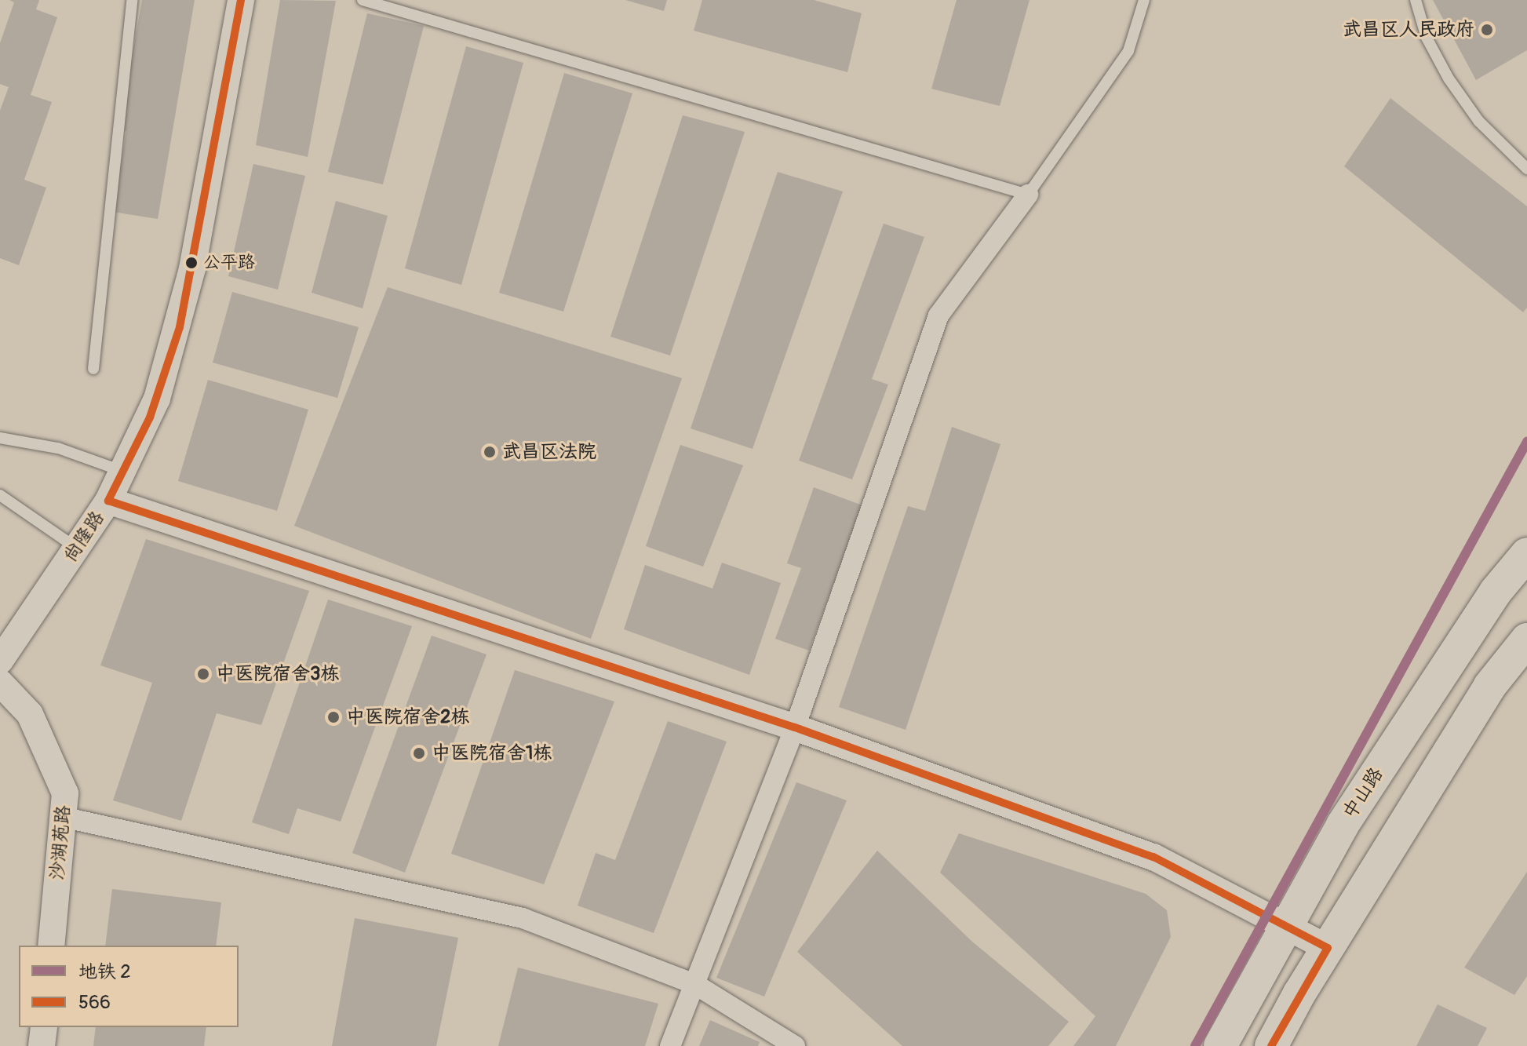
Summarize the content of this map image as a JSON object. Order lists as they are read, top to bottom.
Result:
{
  "streets": {
    "main road": ["中山路"],
    "street": ["尚隆路", "沙湖苑路"]
  },
  "places": [
    "武昌区人民政府",
    "公平路",
    "武昌区法院",
    "中医院宿舍3栋",
    "中医院宿舍2栋",
    "中医院宿舍1栋"
  ],
  "lines": ["transit line 566", "metro line 2"],
  "legend": ["地铁 2", "566"]
}
